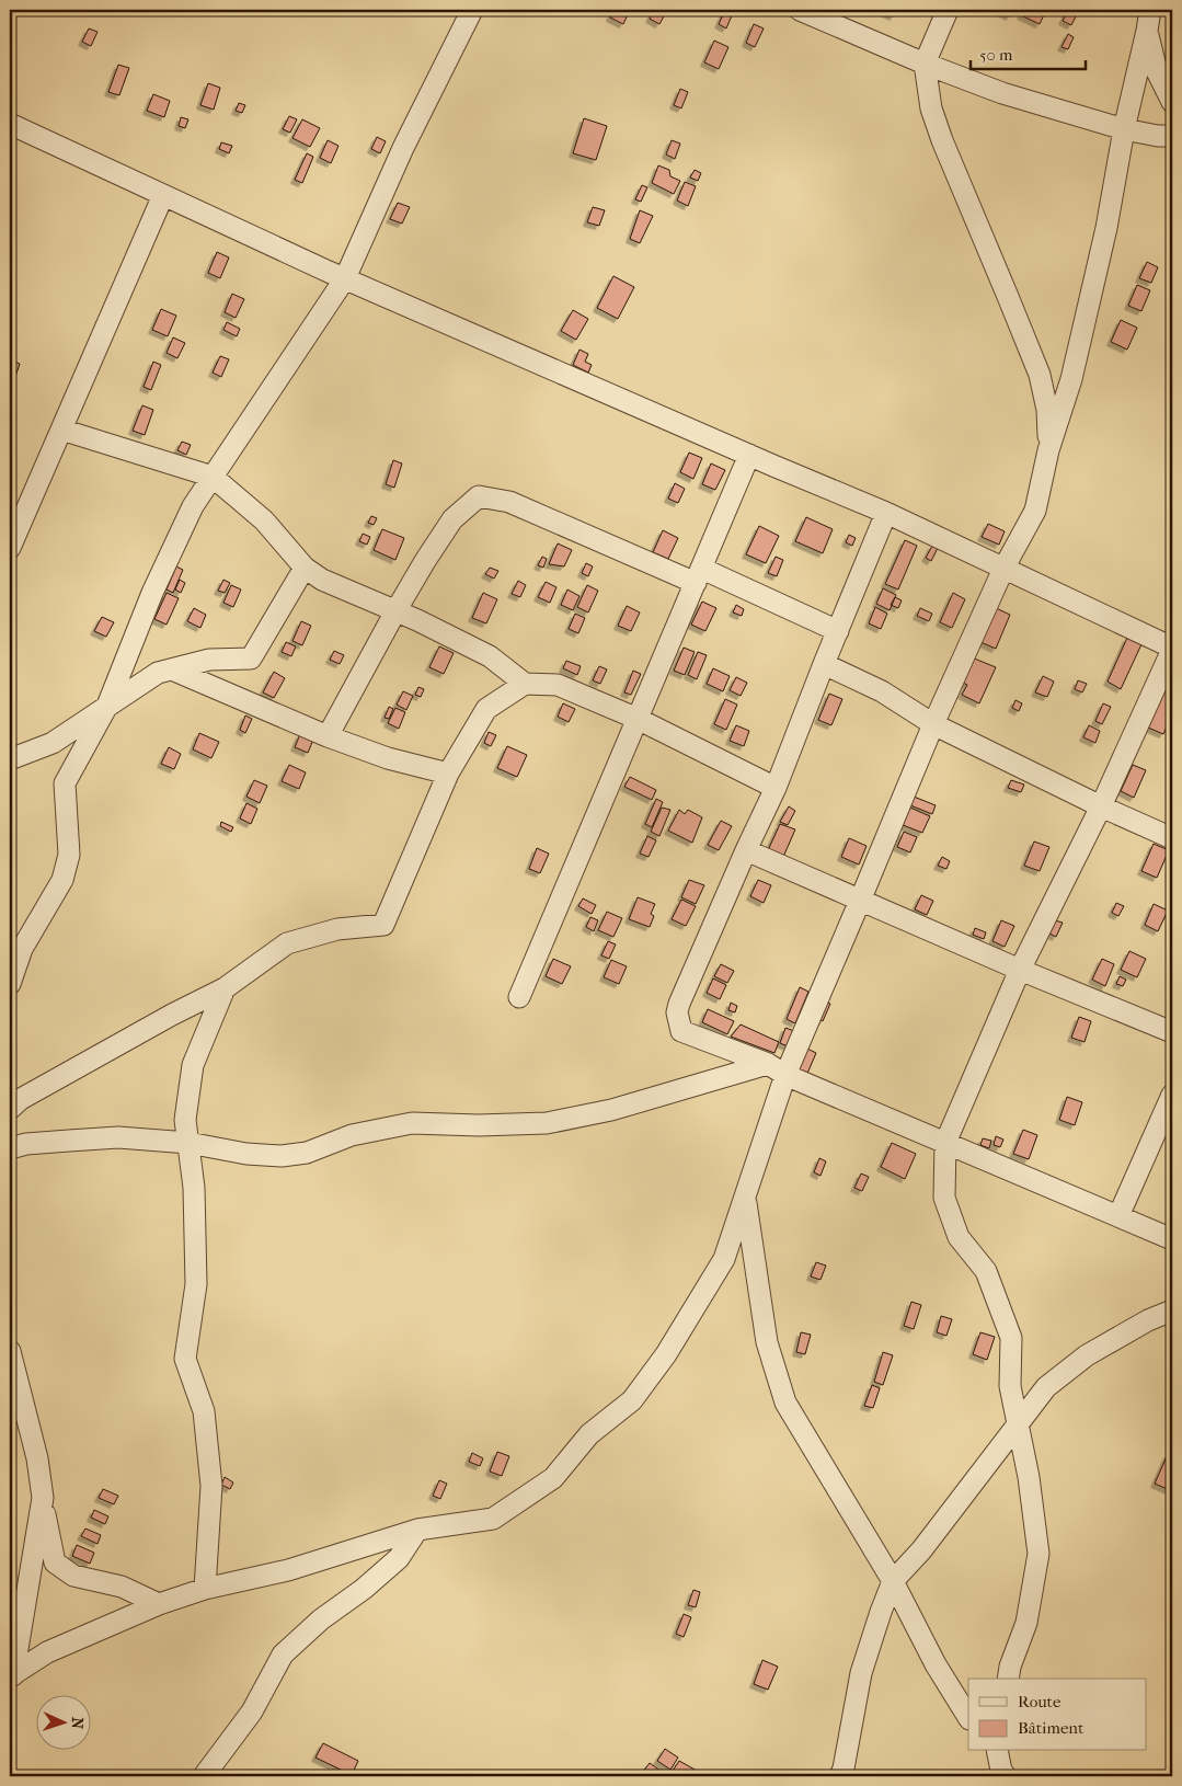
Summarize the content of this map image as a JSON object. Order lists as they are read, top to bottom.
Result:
{
  "legend": ["Route", "Bâtiment"],
  "scale_bar": "50 m",
  "north": "right"
}
